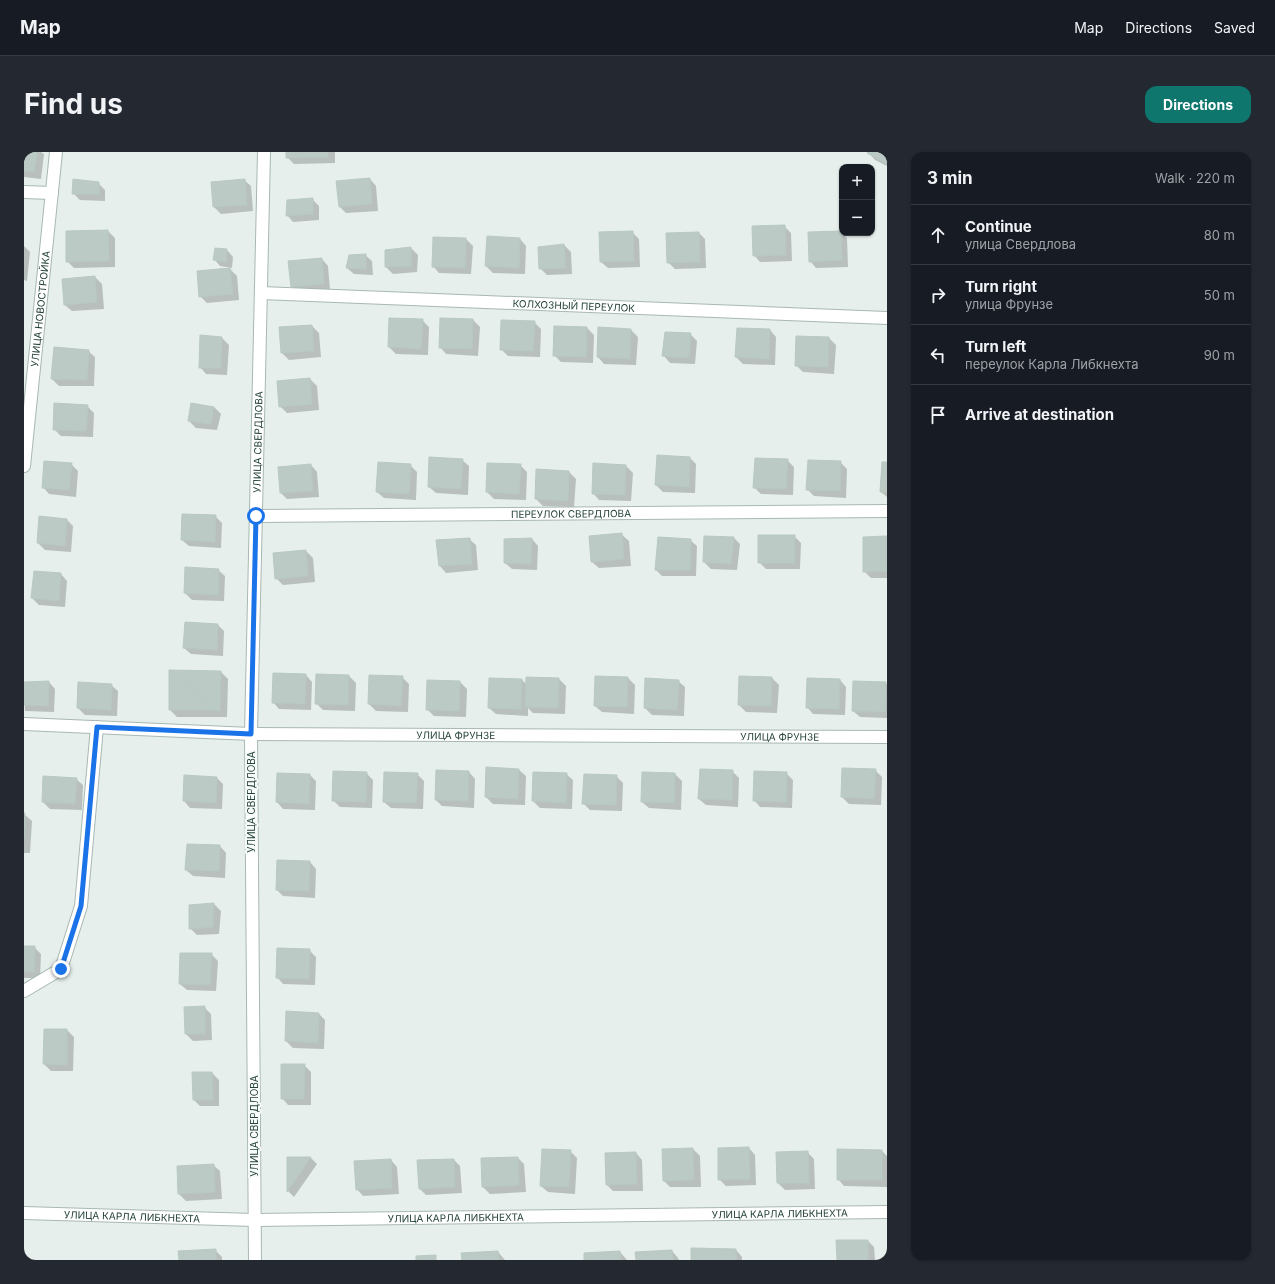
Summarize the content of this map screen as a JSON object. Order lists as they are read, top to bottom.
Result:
{
  "streets": {
    "street": [
      "КОЛХОЗНЫЙ ПЕРЕУЛОК",
      "УЛИЦА НОВОСТРОЙКА",
      "УЛИЦА СВЕРДЛОВА",
      "ПЕРЕУЛОК СВЕРДЛОВА",
      "УЛИЦА ФРУНЗЕ",
      "УЛИЦА КАРЛА ЛИБКНЕХТА"
    ]
  },
  "crossings": [
    ["КОЛХОЗНЫЙ ПЕРЕУЛОК", "УЛИЦА СВЕРДЛОВА"],
    ["УЛИЦА СВЕРДЛОВА", "ПЕРЕУЛОК СВЕРДЛОВА"],
    ["УЛИЦА СВЕРДЛОВА", "УЛИЦА ФРУНЗЕ"],
    ["УЛИЦА СВЕРДЛОВА", "УЛИЦА КАРЛА ЛИБКНЕХТА"]
  ],
  "page": {
    "header": "Map",
    "nav": ["Map", "Directions", "Saved"],
    "buttons": "Directions",
    "title": "Find us",
    "heading": ["3 min", "Walk · 220 m"],
    "map_buttons": ["+", "−"],
    "list": [
      ["Continue", "улица Свердлова", "80 m"],
      ["Turn right", "улица Фрунзе", "50 m"],
      ["Turn left", "переулок Карла Либкнехта", "90 m"],
      "Arrive at destination"
    ]
  }
}
